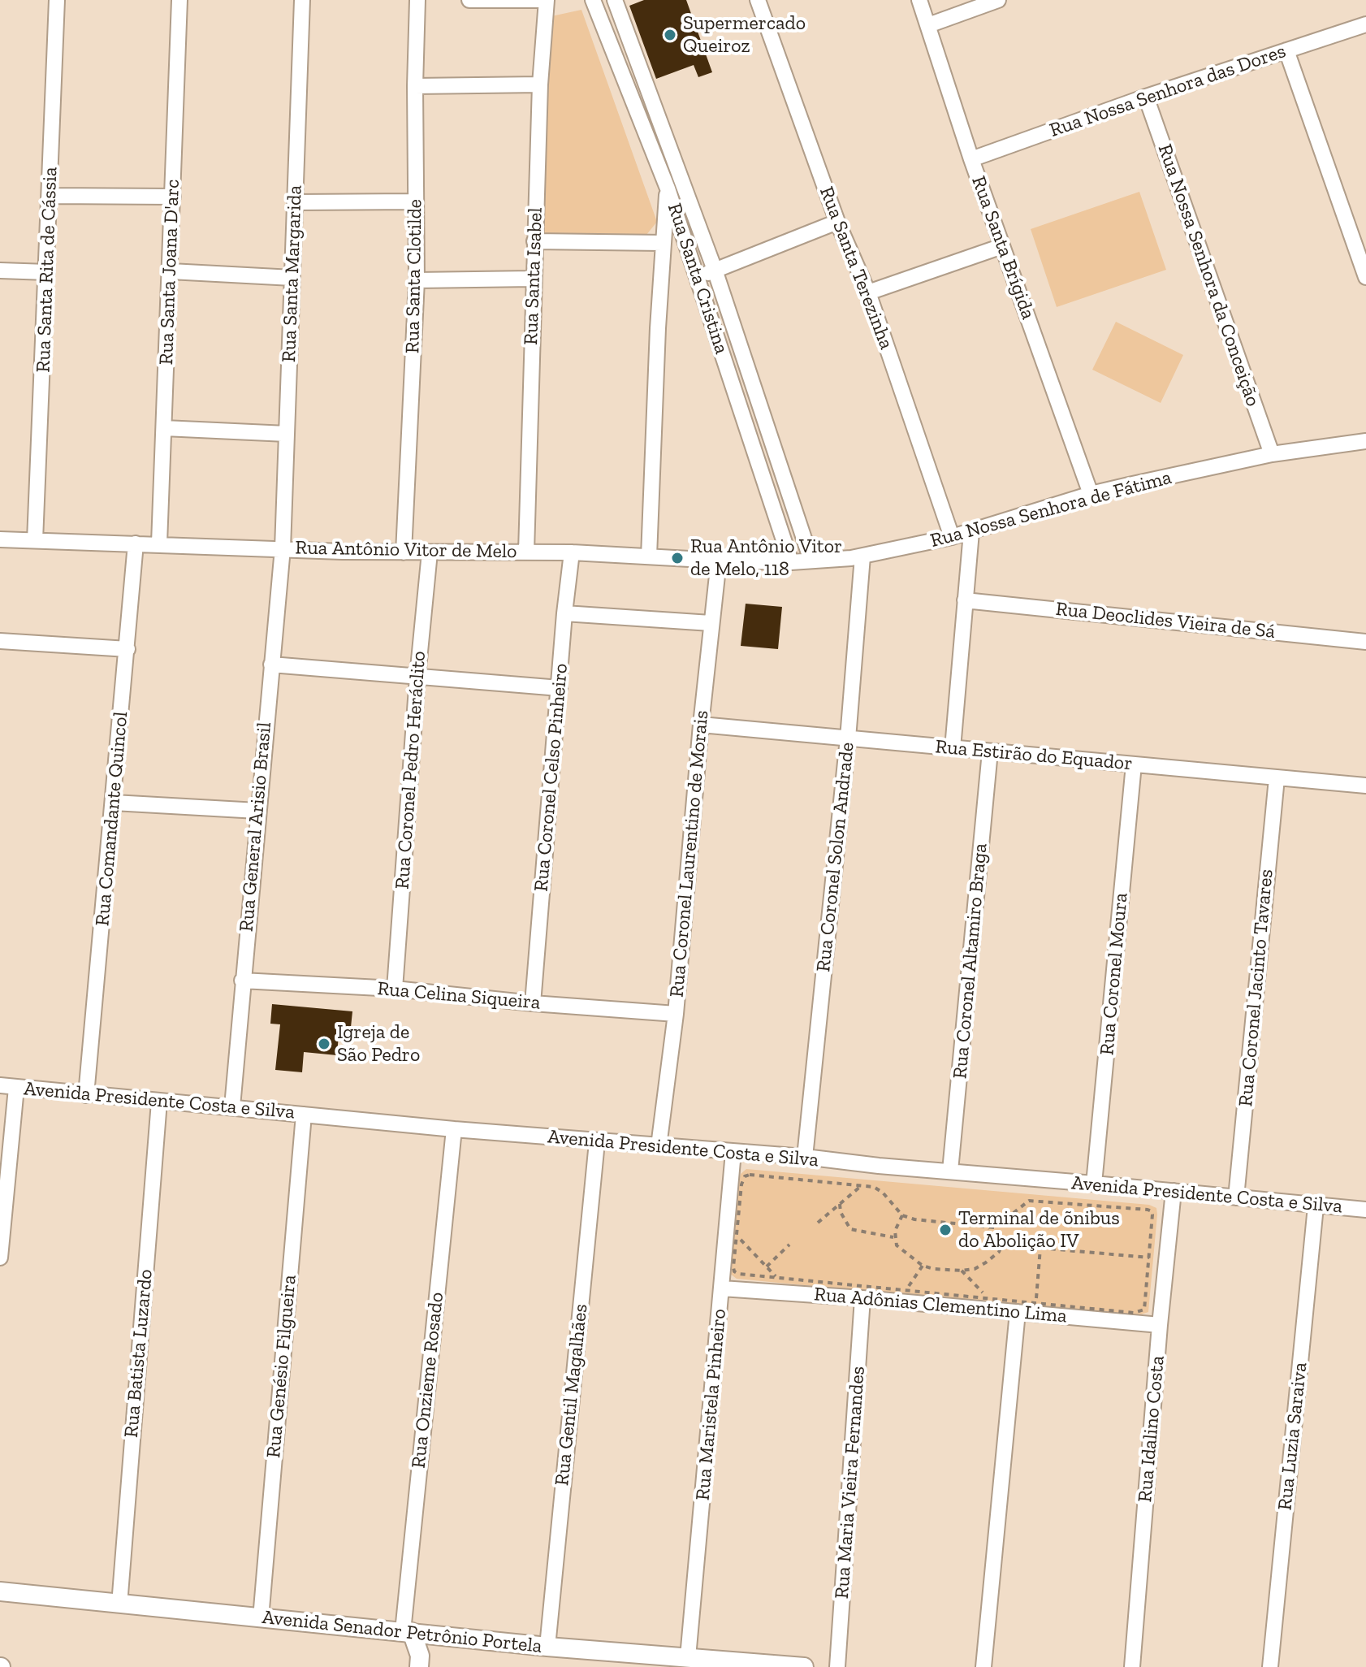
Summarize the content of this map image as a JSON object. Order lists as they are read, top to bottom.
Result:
{
  "streets": {
    "street": [
      "Rua Nossa Senhora das Dores",
      "Rua Santa Brígida",
      "Rua Santa Terezinha",
      "Rua Santa Rita de Cássia",
      "Rua Santa Joana D'arc",
      "Rua Santa Margarida",
      "Rua Nossa Senhora da Conceição",
      "Rua Santa Clotilde",
      "Rua Santa Isabel",
      "Rua Santa Cristina",
      "Rua Nossa Senhora de Fátima",
      "Rua Antônio Vitor de Melo",
      "Rua Deoclides Vieira de Sá",
      "Rua Estirão do Equador",
      "Rua Coronel Pedro Heráclito",
      "Rua Coronel Celso Pinheiro",
      "Rua Comandante Quincol",
      "Rua General Arisio Brasil",
      "Rua Coronel Laurentino de Morais",
      "Rua Coronel Solon Andrade",
      "Rua Coronel Altamiro Braga",
      "Rua Coronel Moura",
      "Rua Coronel Jacinto Tavares",
      "Rua Celina Siqueira",
      "Avenida Presidente Costa e Silva",
      "Rua Adônias Clementino Lima",
      "Rua Batista Luzardo",
      "Rua Genésio Filgueira",
      "Rua Onzieme Rosado",
      "Rua Gentil Magalhães",
      "Rua Maristela Pinheiro",
      "Rua Idalino Costa",
      "Rua Luzia Saraiva",
      "Rua Maria Vieira Fernandes",
      "Avenida Senador Petrônio Portela"
    ]
  },
  "crossings": [
    ["Rua Nossa Senhora das Dores", "Rua Santa Brígida"],
    ["Rua Nossa Senhora das Dores", "Rua Nossa Senhora da Conceição"],
    ["Rua Santa Brígida", "Rua Nossa Senhora de Fátima"],
    ["Rua Santa Terezinha", "Rua Nossa Senhora de Fátima"],
    ["Rua Santa Rita de Cássia", "Rua Antônio Vitor de Melo"],
    ["Rua Santa Joana D'arc", "Rua Antônio Vitor de Melo"],
    ["Rua Santa Margarida", "Rua Antônio Vitor de Melo"],
    ["Rua Santa Margarida", "Rua General Arisio Brasil"],
    ["Rua Nossa Senhora da Conceição", "Rua Nossa Senhora de Fátima"],
    ["Rua Santa Clotilde", "Rua Antônio Vitor de Melo"],
    ["Rua Santa Isabel", "Rua Antônio Vitor de Melo"],
    ["Rua Santa Cristina", "Rua Nossa Senhora de Fátima"],
    ["Rua Santa Cristina", "Rua Antônio Vitor de Melo"],
    ["Rua Nossa Senhora de Fátima", "Rua Antônio Vitor de Melo"],
    ["Rua Nossa Senhora de Fátima", "Rua Coronel Solon Andrade"],
    ["Rua Antônio Vitor de Melo", "Rua Coronel Pedro Heráclito"],
    ["Rua Antônio Vitor de Melo", "Rua Coronel Celso Pinheiro"],
    ["Rua Antônio Vitor de Melo", "Rua Comandante Quincol"],
    ["Rua Antônio Vitor de Melo", "Rua General Arisio Brasil"],
    ["Rua Antônio Vitor de Melo", "Rua Coronel Laurentino de Morais"],
    ["Rua Estirão do Equador", "Rua Coronel Laurentino de Morais"],
    ["Rua Estirão do Equador", "Rua Coronel Solon Andrade"],
    ["Rua Estirão do Equador", "Rua Coronel Altamiro Braga"],
    ["Rua Estirão do Equador", "Rua Coronel Moura"],
    ["Rua Estirão do Equador", "Rua Coronel Jacinto Tavares"],
    ["Rua Coronel Pedro Heráclito", "Rua Celina Siqueira"],
    ["Rua Coronel Celso Pinheiro", "Rua Celina Siqueira"],
    ["Rua Comandante Quincol", "Avenida Presidente Costa e Silva"],
    ["Rua General Arisio Brasil", "Rua Celina Siqueira"],
    ["Rua General Arisio Brasil", "Avenida Presidente Costa e Silva"],
    ["Rua Coronel Laurentino de Morais", "Rua Celina Siqueira"],
    ["Rua Coronel Laurentino de Morais", "Avenida Presidente Costa e Silva"],
    ["Rua Coronel Solon Andrade", "Avenida Presidente Costa e Silva"],
    ["Rua Coronel Altamiro Braga", "Avenida Presidente Costa e Silva"],
    ["Rua Coronel Moura", "Avenida Presidente Costa e Silva"],
    ["Rua Coronel Jacinto Tavares", "Avenida Presidente Costa e Silva"],
    ["Avenida Presidente Costa e Silva", "Rua Batista Luzardo"],
    ["Avenida Presidente Costa e Silva", "Rua Genésio Filgueira"],
    ["Avenida Presidente Costa e Silva", "Rua Onzieme Rosado"],
    ["Avenida Presidente Costa e Silva", "Rua Gentil Magalhães"],
    ["Avenida Presidente Costa e Silva", "Rua Maristela Pinheiro"],
    ["Avenida Presidente Costa e Silva", "Rua Idalino Costa"],
    ["Avenida Presidente Costa e Silva", "Rua Luzia Saraiva"],
    ["Rua Adônias Clementino Lima", "Rua Maristela Pinheiro"],
    ["Rua Adônias Clementino Lima", "Rua Idalino Costa"],
    ["Rua Adônias Clementino Lima", "Rua Maria Vieira Fernandes"],
    ["Rua Batista Luzardo", "Avenida Senador Petrônio Portela"],
    ["Rua Genésio Filgueira", "Avenida Senador Petrônio Portela"],
    ["Rua Onzieme Rosado", "Avenida Senador Petrônio Portela"],
    ["Rua Gentil Magalhães", "Avenida Senador Petrônio Portela"],
    ["Rua Maristela Pinheiro", "Avenida Senador Petrônio Portela"]
  ],
  "places": [
    "Supermercado Queiroz",
    "Rua Antônio Vitor de Melo, 118",
    "Igreja de São Pedro",
    "Terminal de õnibus do Abolição IV"
  ]
}
